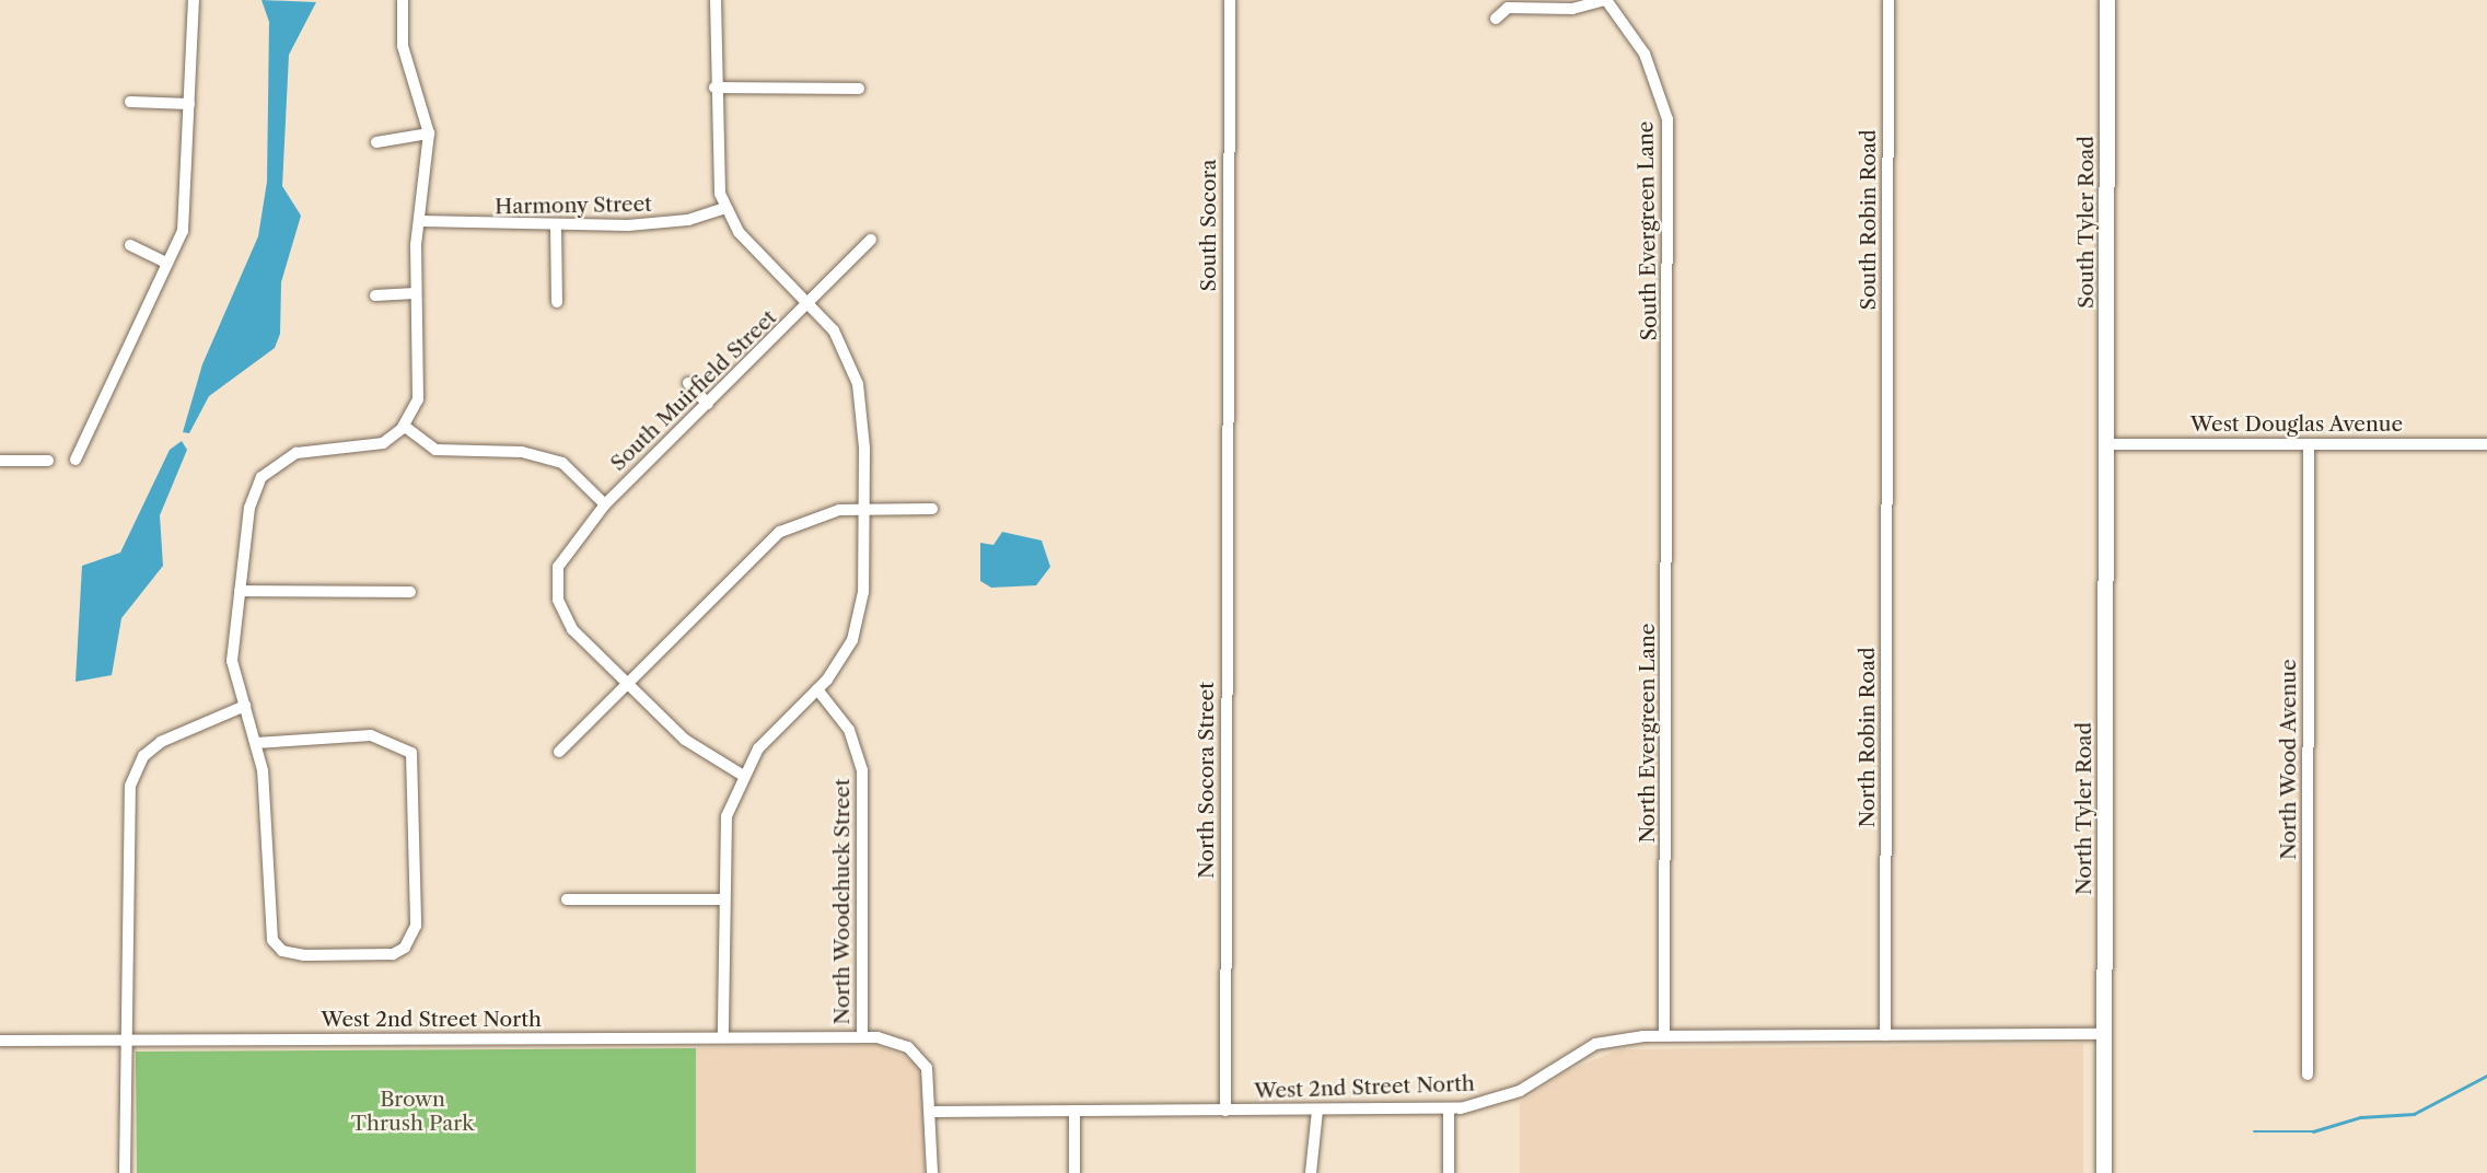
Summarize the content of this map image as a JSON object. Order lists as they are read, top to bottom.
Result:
{
  "streets": {
    "main road": ["South Tyler Road", "North Tyler Road"],
    "street": [
      "Harmony Street",
      "South Robin Road",
      "South Socora",
      "South Evergreen Lane",
      "South Muirfield Street",
      "West Douglas Avenue",
      "North Evergreen Lane",
      "North Robin Road",
      "North Wood Avenue",
      "North Socora Street",
      "North Woodchuck Street",
      "West 2nd Street North"
    ]
  },
  "crossings": [
    ["South Robin Road", "North Robin Road"],
    ["South Tyler Road", "West Douglas Avenue"],
    ["South Tyler Road", "North Tyler Road"],
    ["South Socora", "North Socora Street"],
    ["South Evergreen Lane", "North Evergreen Lane"],
    ["West Douglas Avenue", "North Wood Avenue"],
    ["West Douglas Avenue", "North Tyler Road"],
    ["North Evergreen Lane", "West 2nd Street North"],
    ["North Robin Road", "West 2nd Street North"],
    ["North Socora Street", "West 2nd Street North"],
    ["North Tyler Road", "West 2nd Street North"],
    ["North Woodchuck Street", "West 2nd Street North"]
  ],
  "parks": ["Brown Thrush Park"]
}
